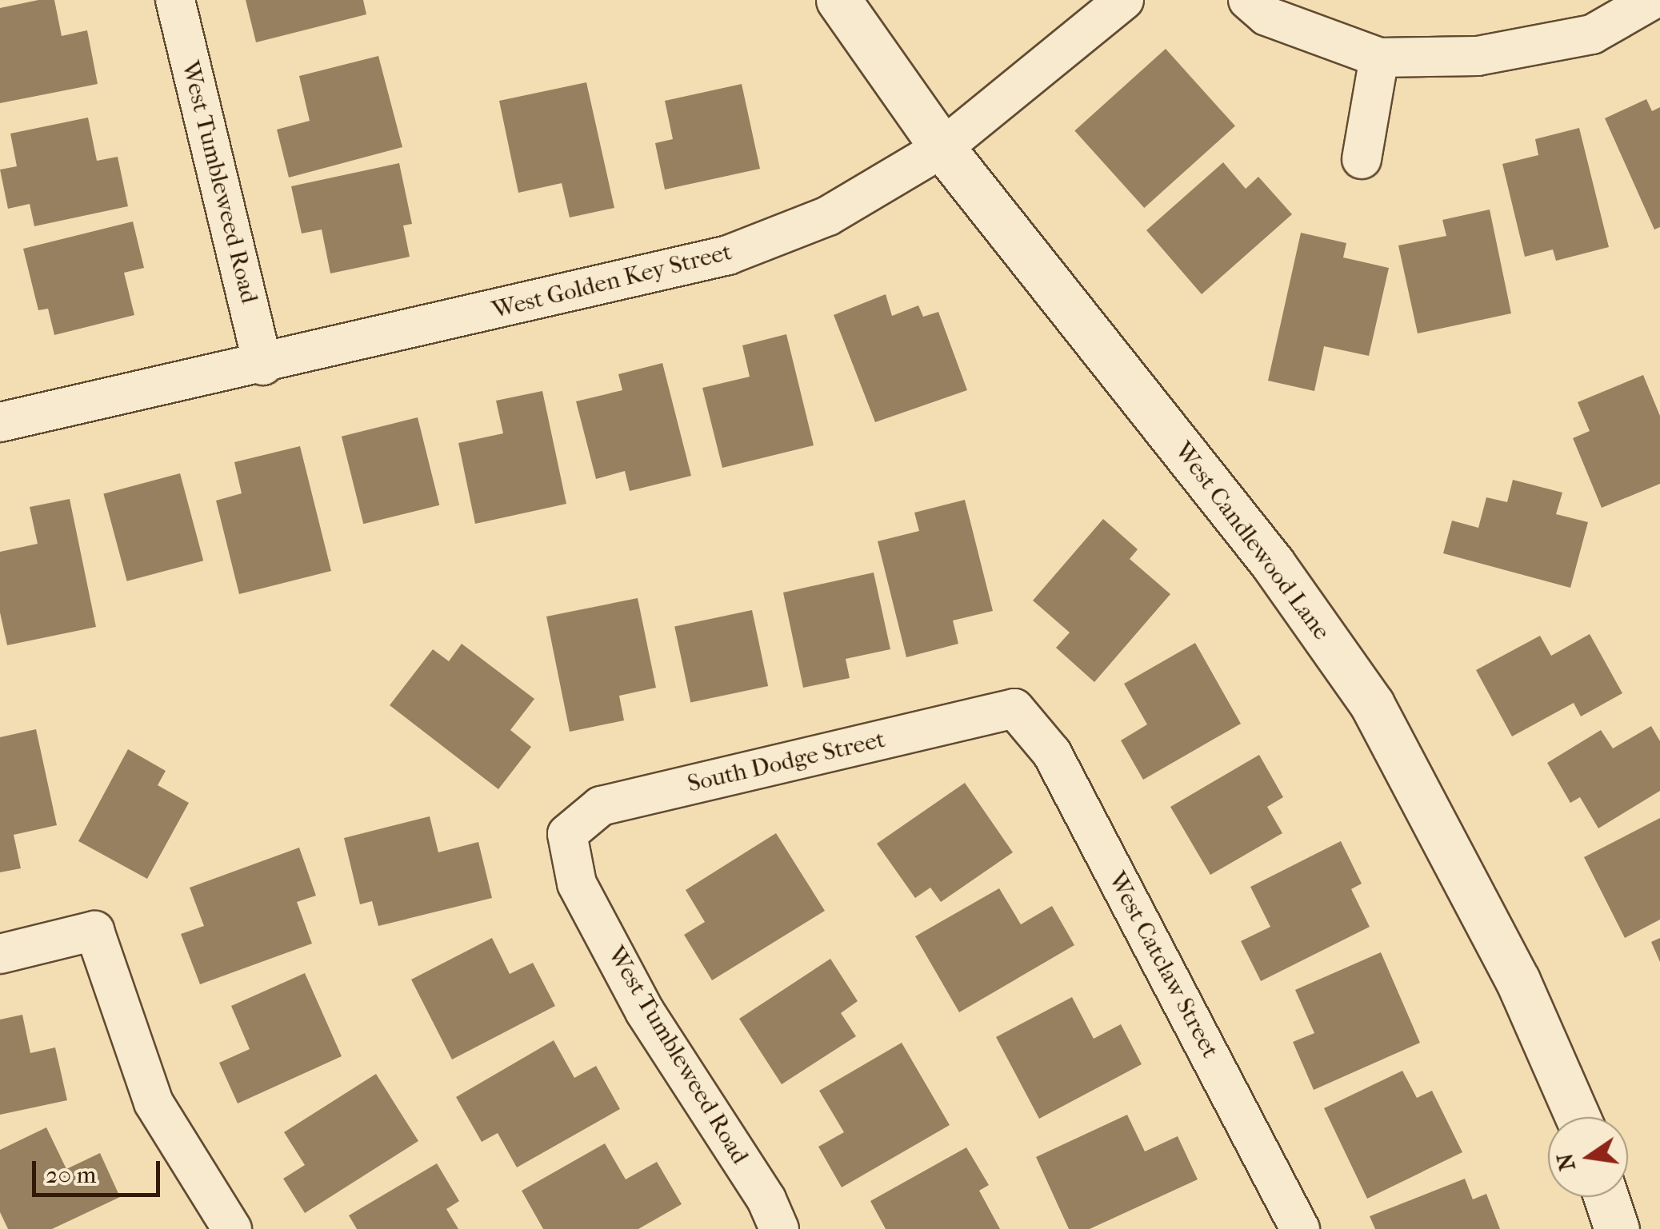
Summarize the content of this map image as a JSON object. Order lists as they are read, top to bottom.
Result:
{
  "streets": {
    "street": [
      "West Tumbleweed Road",
      "West Golden Key Street",
      "West Candlewood Lane",
      "South Dodge Street",
      "West Catclaw Street"
    ]
  },
  "crossings": [
    ["West Tumbleweed Road", "West Golden Key Street"],
    ["West Tumbleweed Road", "South Dodge Street"],
    ["West Golden Key Street", "West Candlewood Lane"],
    ["South Dodge Street", "West Catclaw Street"]
  ],
  "scale_bar": "20 m",
  "north": "left"
}
